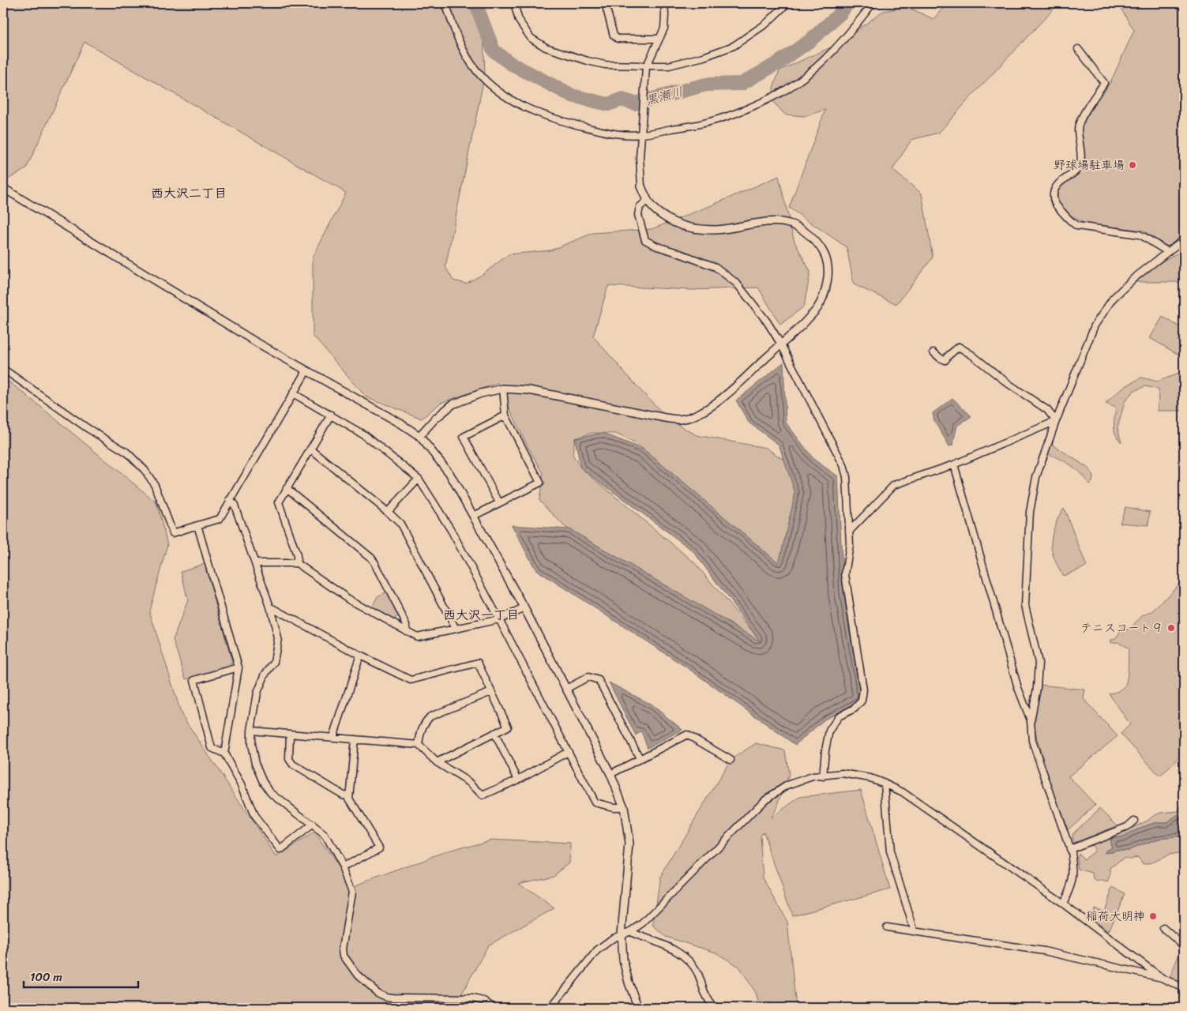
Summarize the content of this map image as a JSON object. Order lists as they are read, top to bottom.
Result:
{
  "districts": ["西大沢二丁目", "西大沢一丁目"],
  "water": ["黒瀬川"],
  "places": ["野球場駐車場", "テニスコート９", "稲荷大明神"],
  "scale_bar": "100 m"
}
